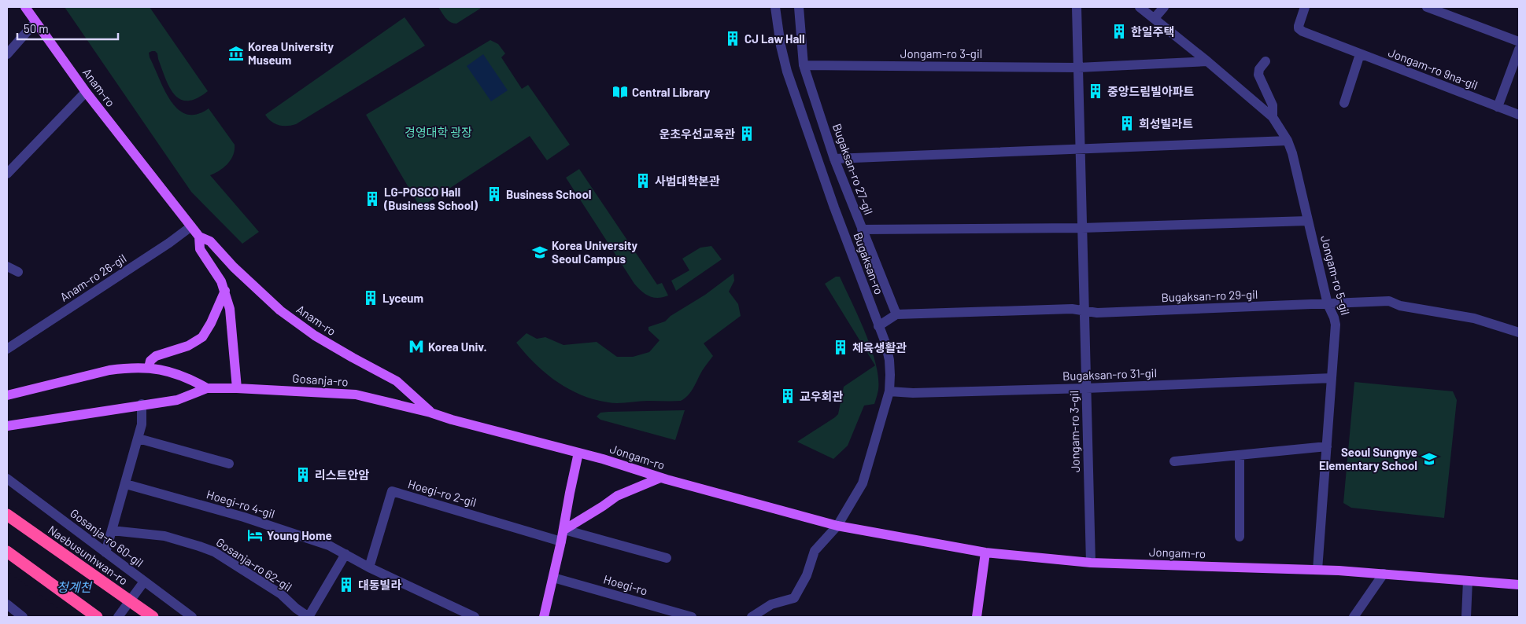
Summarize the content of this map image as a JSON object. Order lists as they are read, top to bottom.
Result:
{
  "streets": {
    "highway": ["Naebusunhwan-ro"],
    "main road": ["Anam-ro", "Gosanja-ro", "Jongam-ro"],
    "street": [
      "Jongam-ro 3-gil",
      "Jongam-ro 9na-gil",
      "Bugaksan-ro 27-gil",
      "Bugaksan-ro",
      "Jongam-ro 5-gil",
      "Anam-ro 26-gil",
      "Bugaksan-ro 29-gil",
      "Bugaksan-ro 31-gil",
      "Hoegi-ro 2-gil",
      "Hoegi-ro 4-gil",
      "Gosanja-ro 60-gil",
      "Gosanja-ro 62-gil",
      "Hoegi-ro"
    ]
  },
  "crossings": [
    ["Jongam-ro 3-gil", "Bugaksan-ro 27-gil"],
    ["Jongam-ro 3-gil", "Jongam-ro 5-gil"],
    ["Jongam-ro 3-gil", "Bugaksan-ro 29-gil"],
    ["Jongam-ro 3-gil", "Bugaksan-ro 31-gil"],
    ["Jongam-ro 3-gil", "Jongam-ro"],
    ["Anam-ro", "Anam-ro 26-gil"],
    ["Anam-ro", "Gosanja-ro"],
    ["Anam-ro", "Jongam-ro"],
    ["Bugaksan-ro 27-gil", "Bugaksan-ro 29-gil"],
    ["Bugaksan-ro", "Bugaksan-ro 31-gil"],
    ["Bugaksan-ro", "Jongam-ro"],
    ["Jongam-ro 5-gil", "Bugaksan-ro 29-gil"],
    ["Jongam-ro 5-gil", "Bugaksan-ro 31-gil"],
    ["Jongam-ro 5-gil", "Jongam-ro"],
    ["Gosanja-ro", "Jongam-ro"],
    ["Hoegi-ro 2-gil", "Hoegi-ro 4-gil"]
  ],
  "water": ["청계천"],
  "parks": ["경영대학 광장"],
  "places": {
    "building": [
      "한일주택",
      "CJ Law Hall",
      "중앙드림빌아파트",
      "희성빌라트",
      "운초우선교육관",
      "사범대학본관",
      "Business School",
      "LG-POSCO Hall (Business School)",
      "Lyceum",
      "체육생활관",
      "교우회관",
      "리스트안암",
      "대동빌라"
    ],
    "museum": ["Korea University Museum"],
    "library": ["Central Library"],
    "school or university": ["Korea University Seoul Campus", "Seoul Sungnye Elementary School"],
    "metro station": ["Korea Univ."],
    "hotel": ["Young Home"]
  },
  "scale_bar": "50 m"
}
